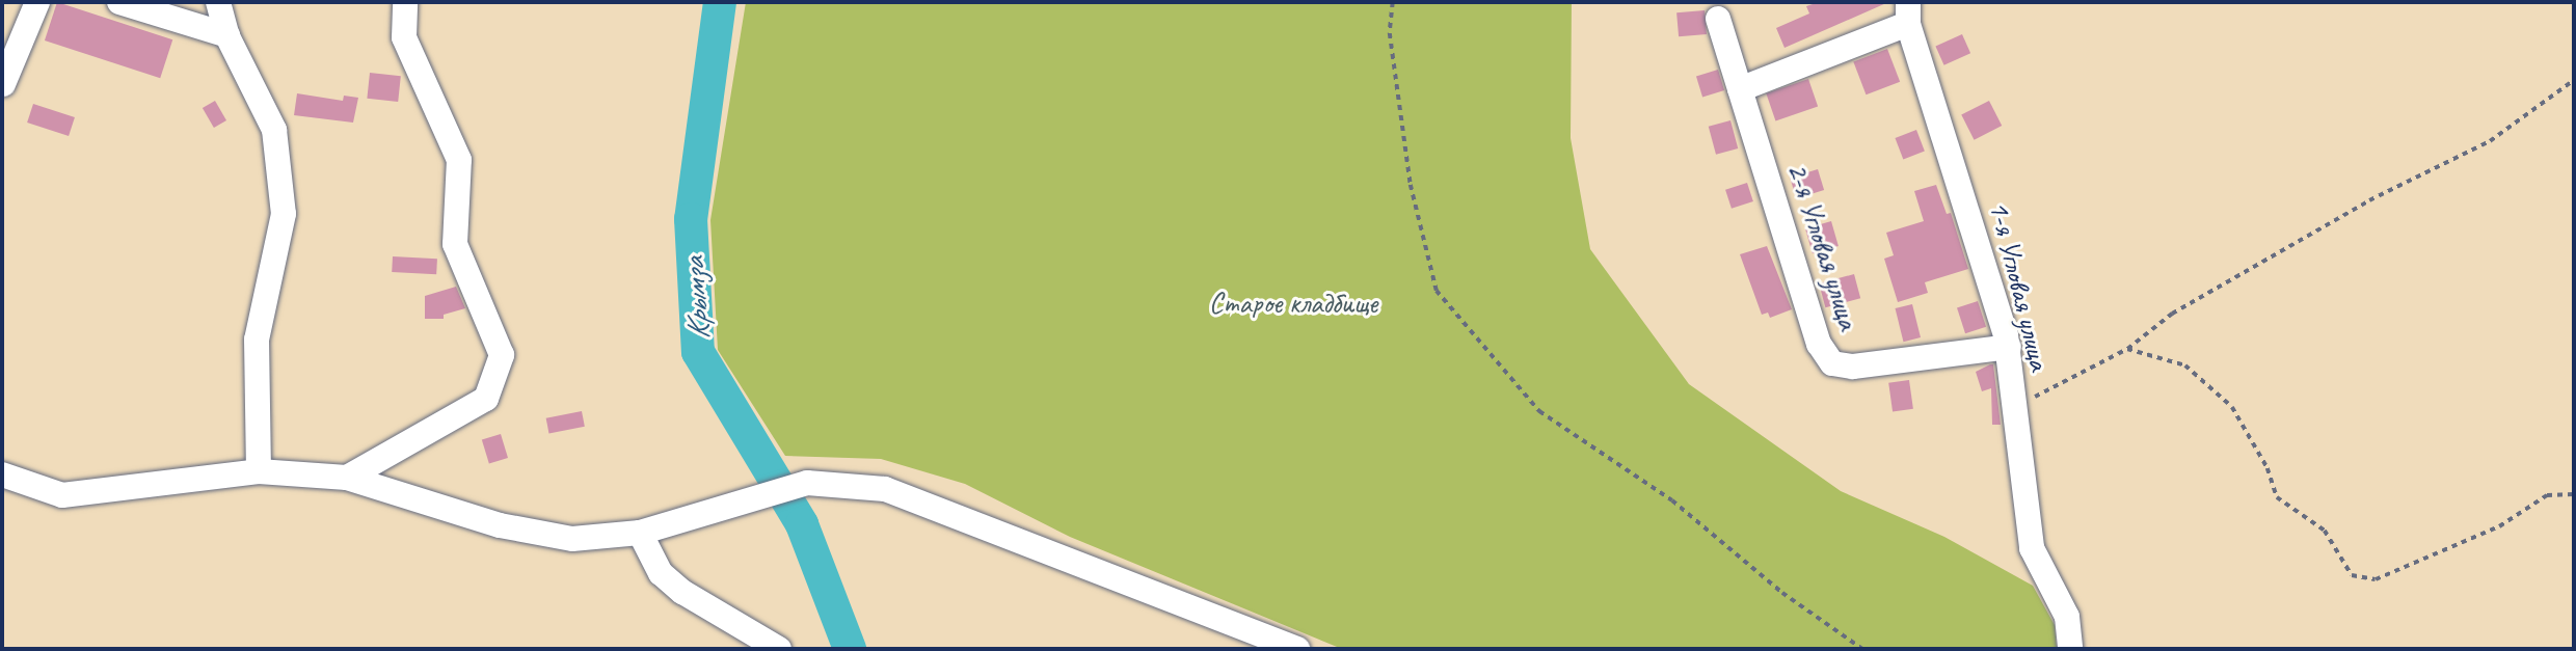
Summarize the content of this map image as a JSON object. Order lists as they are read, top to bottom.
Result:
{
  "streets": {
    "street": ["2-я Угловая улица", "1-я Угловая улица"]
  },
  "crossings": [
    ["2-я Угловая улица", "1-я Угловая улица"]
  ],
  "water": ["Крымза"],
  "parks": ["Старое кладбище"]
}
